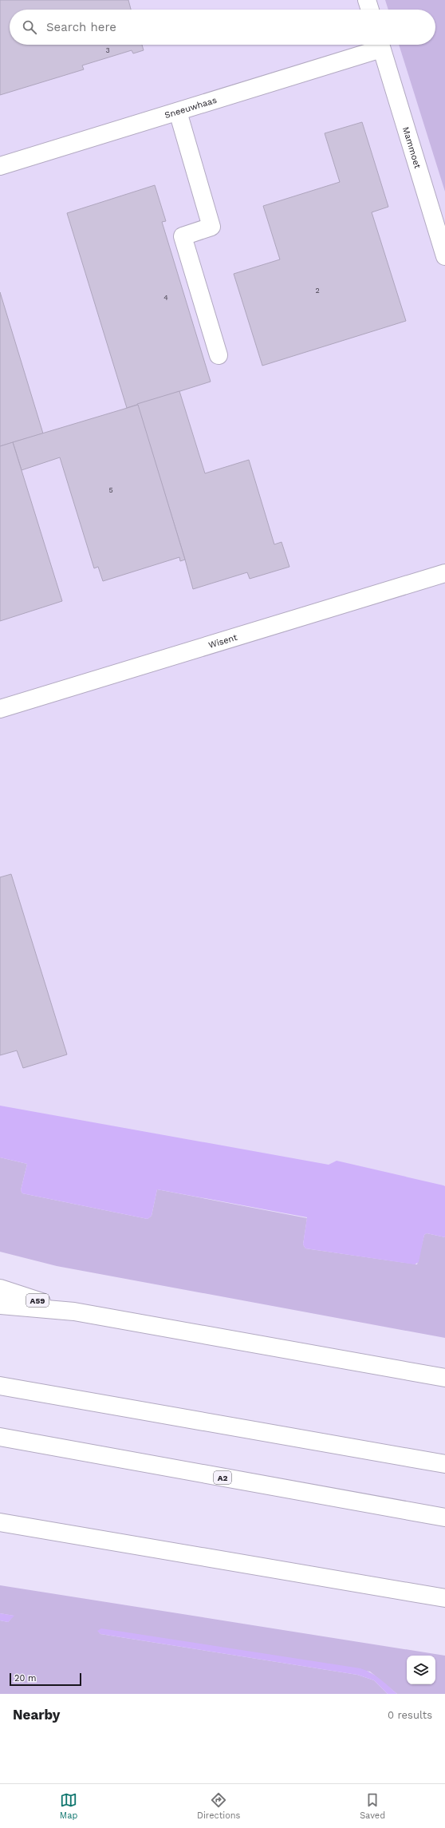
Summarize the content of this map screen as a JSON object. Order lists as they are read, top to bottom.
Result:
{
  "streets": {
    "main road": [
      "Sneeuwhaas",
      "Mammoet",
      "Wisent",
      "A59",
      "A2"
    ]
  },
  "house_numbers": [
    "3",
    "2",
    "4",
    "5"
  ],
  "scale_bar": "20 m",
  "page": {
    "search": "Search here",
    "scale": "20 m",
    "heading": ["Nearby", "0 results"],
    "nav": ["Map", "Directions", "Saved"]
  }
}
